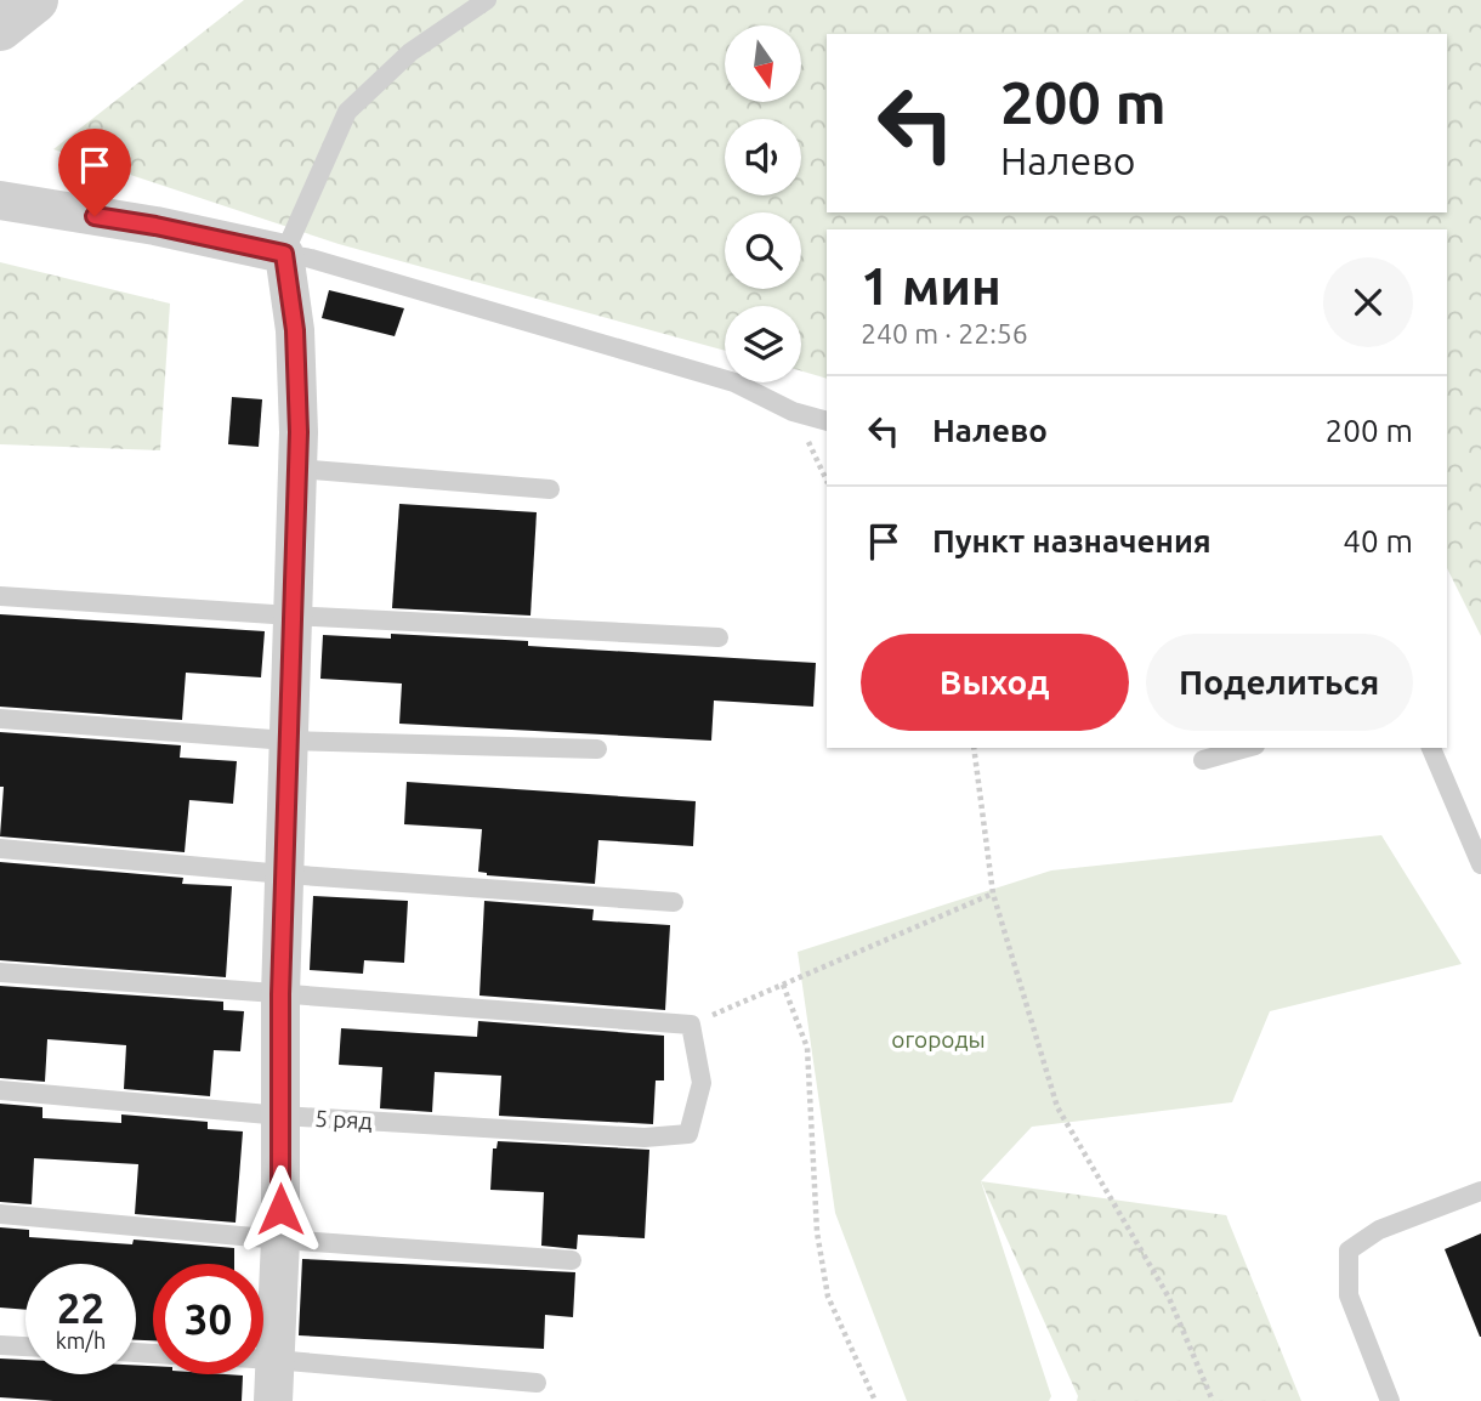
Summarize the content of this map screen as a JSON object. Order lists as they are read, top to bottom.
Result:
{
  "streets": {
    "lane": ["5 ряд"]
  },
  "parks": ["огороды"],
  "north": "bottom",
  "page": {
    "turn": ["200 m", "Налево"],
    "heading": ["1 мин", "240 m · 22:56"],
    "list": [
      {
        "name": "Налево",
        "value": "200 m"
      },
      {
        "name": "Пункт назначения",
        "value": "40 m"
      }
    ],
    "buttons": ["Выход", "Поделиться"],
    "speed": "22 km/h",
    "limit": "30"
  }
}
